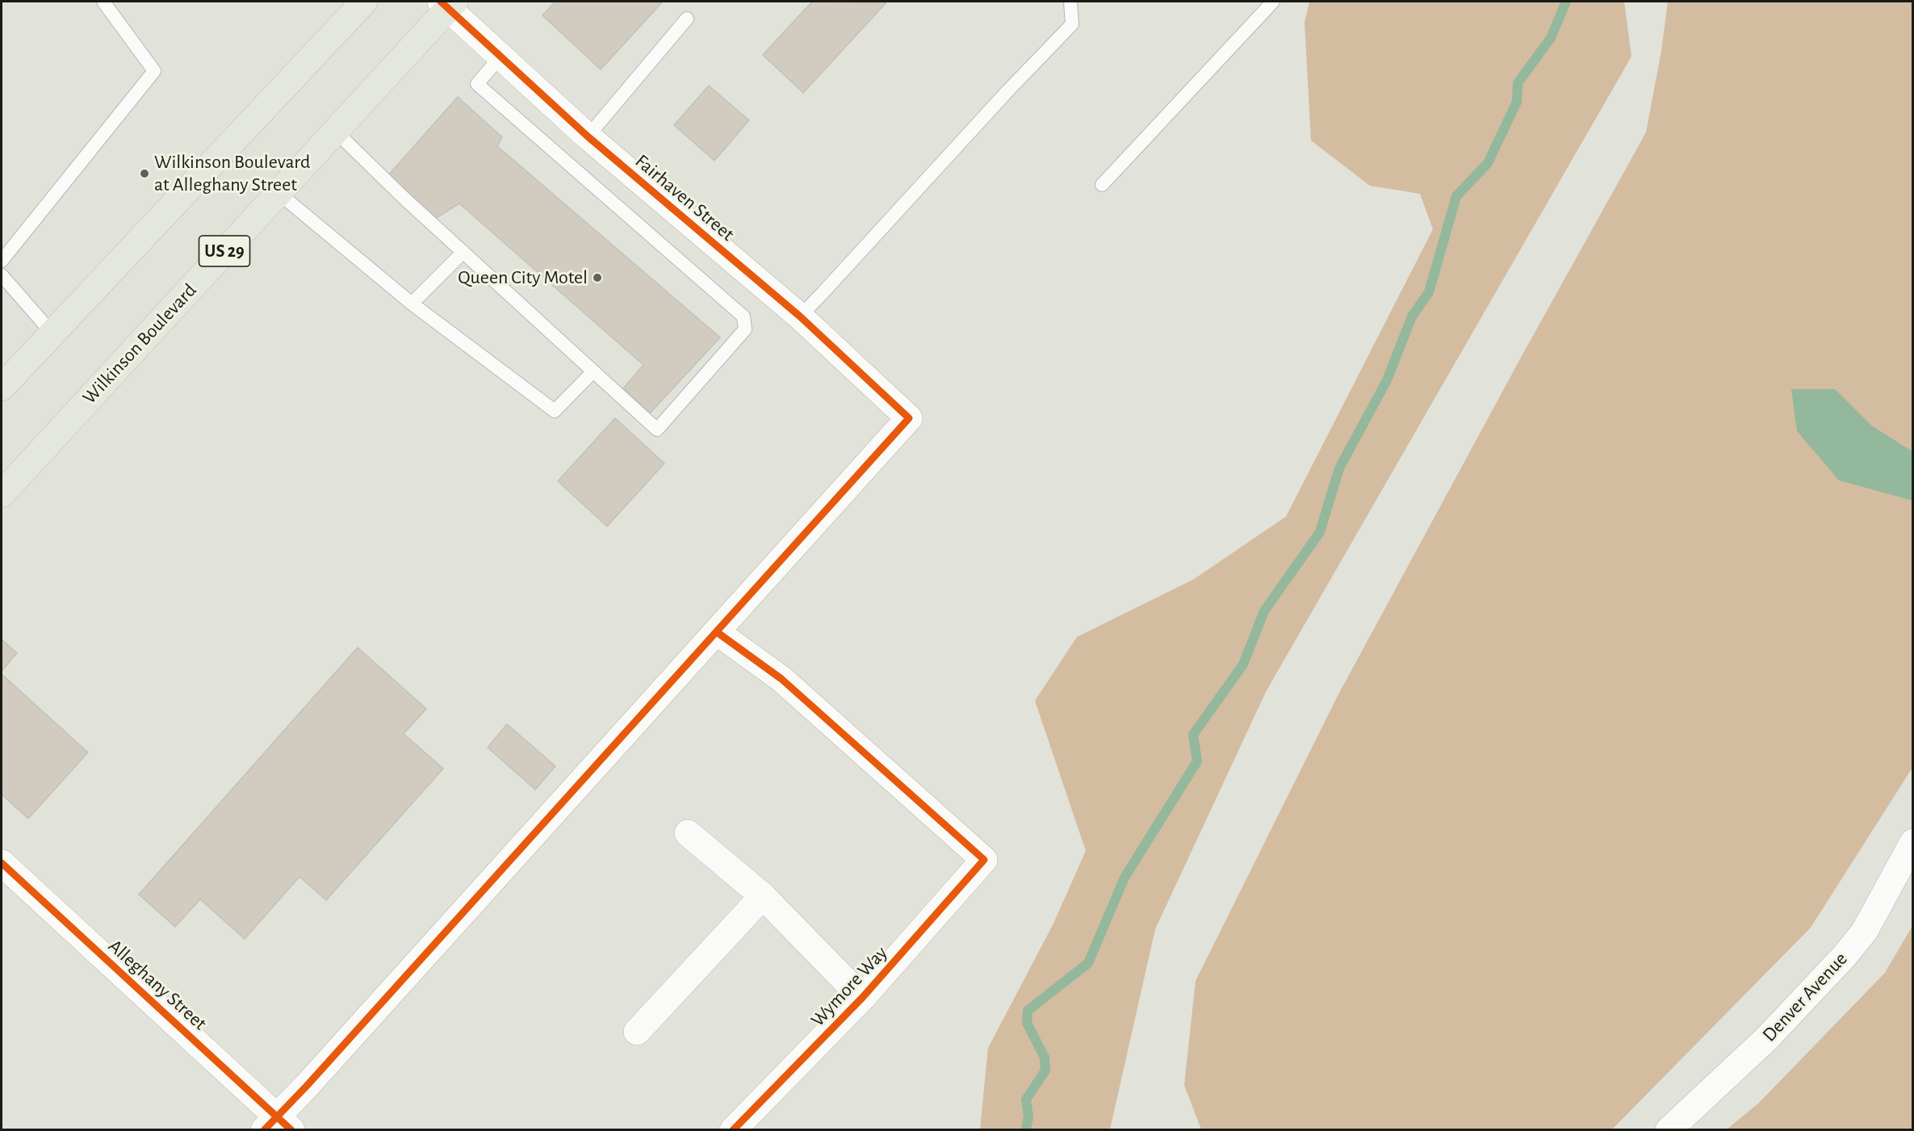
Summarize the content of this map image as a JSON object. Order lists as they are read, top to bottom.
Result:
{
  "streets": {
    "main road": ["US 29", "Wilkinson Boulevard"],
    "street": [
      "Fairhaven Street",
      "Alleghany Street",
      "Wymore Way",
      "Denver Avenue"
    ]
  },
  "crossings": [
    ["Fairhaven Street", "Wilkinson Boulevard"],
    ["Fairhaven Street", "Wymore Way"]
  ],
  "places": ["Wilkinson Boulevard at Alleghany Street", "Queen City Motel"]
}
